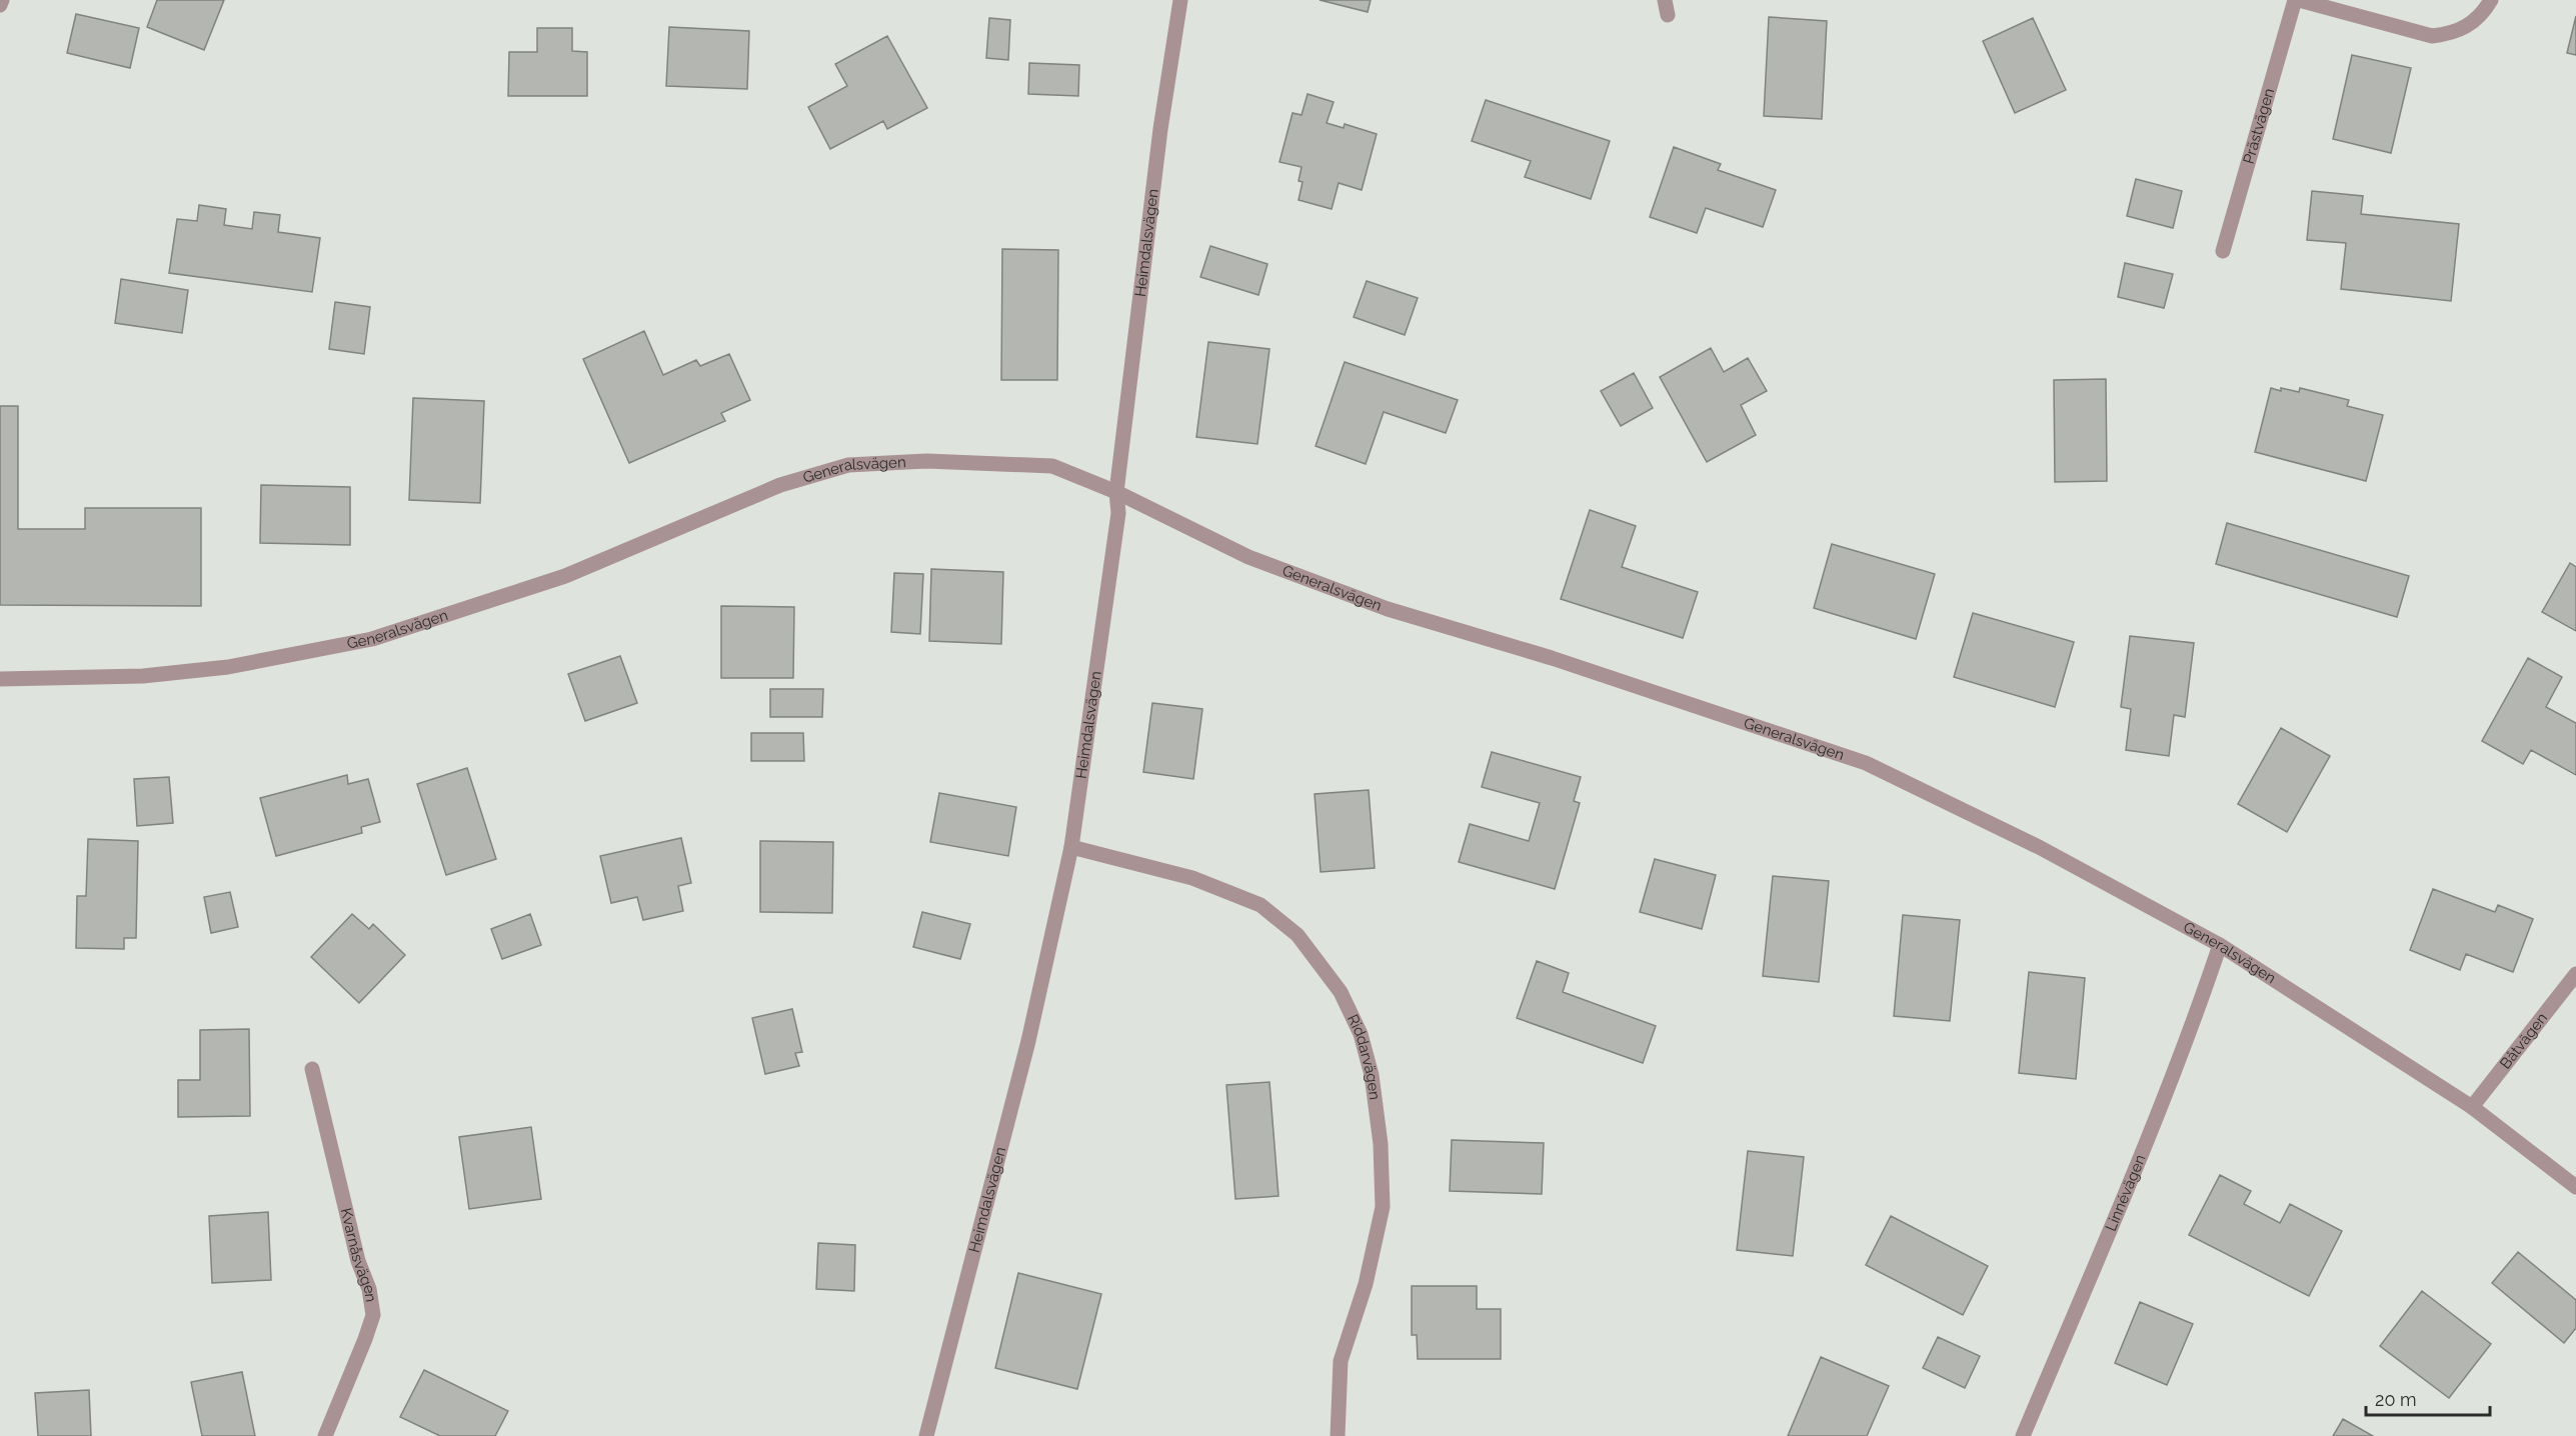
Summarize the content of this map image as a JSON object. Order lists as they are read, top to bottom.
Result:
{
  "streets": {
    "street": [
      "Prästvägen",
      "Heimdalsvägen",
      "Generalsvägen",
      "Båtvägen",
      "Riddarvägen",
      "Linnévägen",
      "Kvarnåsvägen"
    ]
  },
  "crossings": [
    ["Heimdalsvägen", "Generalsvägen"],
    ["Heimdalsvägen", "Riddarvägen"],
    ["Generalsvägen", "Båtvägen"],
    ["Generalsvägen", "Linnévägen"]
  ],
  "scale_bar": "20 m"
}
